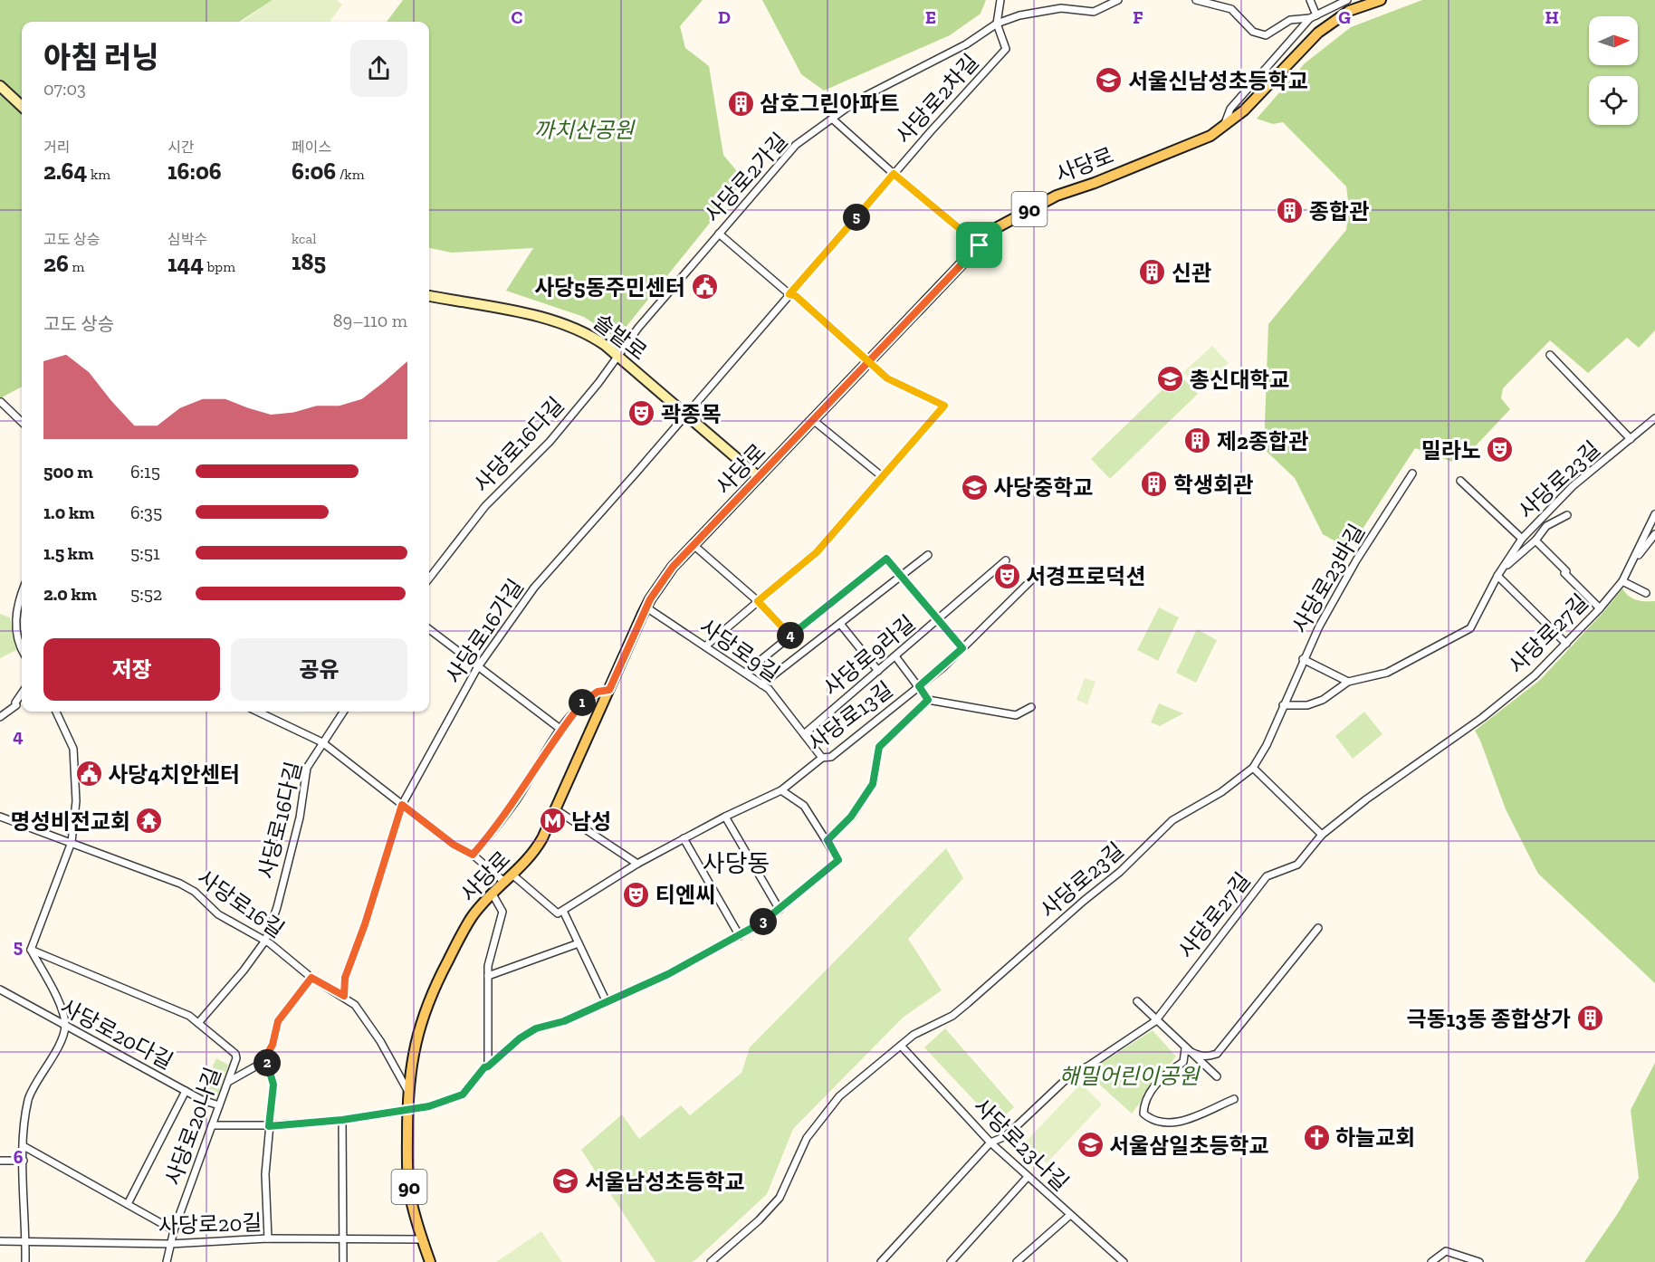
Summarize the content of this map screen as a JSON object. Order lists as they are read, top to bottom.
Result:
{
  "streets": {
    "main road": ["사당로", "90"],
    "street": [
      "사당로2차길",
      "사당로2가길",
      "솔밭로",
      "사당로16다길",
      "사당로23길",
      "사당로23바길",
      "사당로16가길",
      "사당로27길",
      "사당로9길",
      "사당로9라길",
      "사당로13길",
      "사당로16길",
      "사당로20다길",
      "사당로20나길",
      "사당로23나길",
      "사당로20길"
    ]
  },
  "crossings": [
    ["사당로2차길", "사당로2가길"],
    ["사당로2차길", "솔밭로"],
    ["사당로2차길", "사당로16가길"],
    ["사당로", "솔밭로"],
    ["사당로", "사당로9길"],
    ["사당로", "사당로16길"],
    ["사당로", "사당로20길"],
    ["사당로2가길", "솔밭로"],
    ["사당로2가길", "사당로16다길"],
    ["솔밭로", "사당로16다길"],
    ["솔밭로", "사당로16가길"],
    ["사당로16다길", "사당로16길"],
    ["사당로16다길", "사당로20나길"],
    ["사당로23길", "사당로23바길"],
    ["사당로23길", "사당로23나길"],
    ["사당로16가길", "사당로16길"],
    ["사당로27길", "사당로23나길"],
    ["사당로9길", "사당로9라길"],
    ["사당로9길", "사당로13길"],
    ["사당로20다길", "사당로20나길"],
    ["사당로20나길", "사당로20길"]
  ],
  "districts": ["사당동"],
  "parks": ["까치산공원", "해밀어린이공원"],
  "places": {
    "school or university": [
      "서울신남성초등학교",
      "총신대학교",
      "사당중학교",
      "서울삼일초등학교",
      "서울남성초등학교"
    ],
    "building": [
      "삼호그린아파트",
      "종합관",
      "신관",
      "제2종합관",
      "학생회관",
      "극동13동 종합상가"
    ],
    "public building": ["사당5동주민센터", "사당4치안센터"],
    "theatre": [
      "곽종목",
      "밀라노",
      "서경프로덕션",
      "티엔씨"
    ],
    "temple": ["명성비전교회"],
    "metro station": ["남성"],
    "church": ["하늘교회"]
  },
  "north": "right",
  "page": {
    "heading": ["아침 러닝", "07:03"],
    "stats": [
      ["거리", "2.64 km"],
      ["시간", "16:06"],
      ["페이스", "6:06 /km"],
      ["고도 상승", "26 m"],
      ["심박수", "144 bpm"],
      ["kcal", "185"]
    ],
    "pins": [
      "5",
      "4",
      "1",
      "3",
      "2"
    ],
    "chart": ["고도 상승", "89–110 m"],
    "list": [
      {
        "name": "500 m",
        "note": "6:15"
      },
      {
        "name": "1.0 km",
        "note": "6:35"
      },
      {
        "name": "1.5 km",
        "note": "5:51"
      },
      {
        "name": "2.0 km",
        "note": "5:52"
      }
    ],
    "buttons": ["저장", "공유"]
  },
  "grid": {
    "columns": [
      "C",
      "D",
      "E",
      "F",
      "G",
      "H"
    ],
    "rows": ["4", "5", "6"]
  }
}
